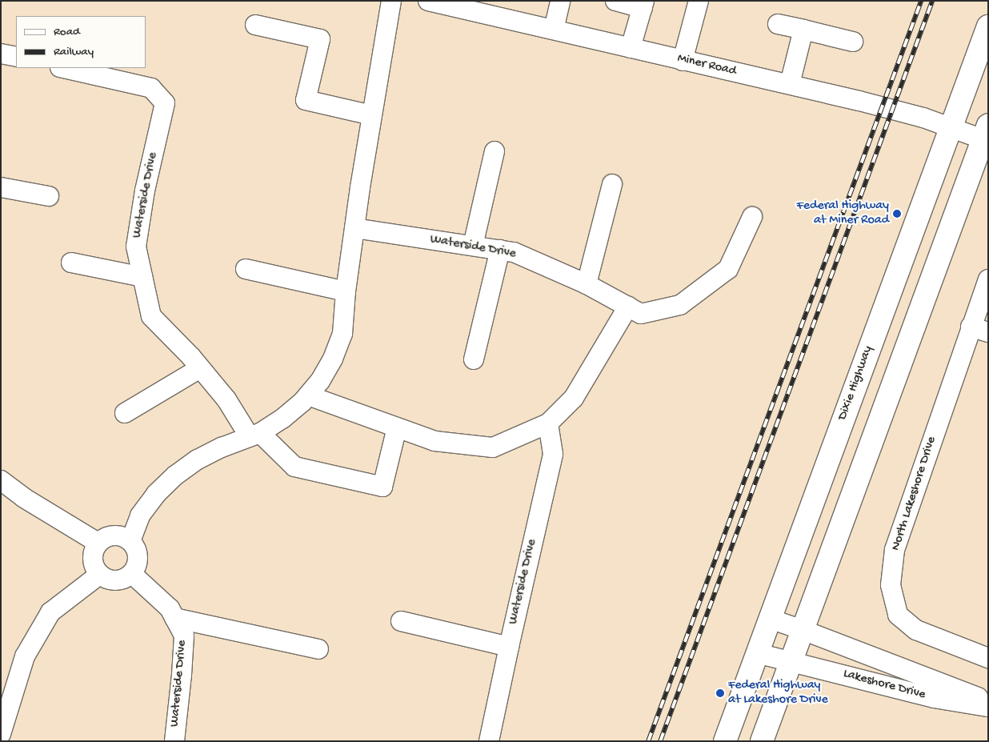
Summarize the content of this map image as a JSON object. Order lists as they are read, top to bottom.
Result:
{
  "streets": {
    "main road": ["Dixie Highway"],
    "street": [
      "Miner Road",
      "Waterside Drive",
      "North Lakeshore Drive",
      "Lakeshore Drive"
    ]
  },
  "crossings": [
    ["Miner Road", "Dixie Highway"],
    ["Dixie Highway", "Lakeshore Drive"]
  ],
  "places": ["Federal Highway at Miner Road", "Federal Highway at Lakeshore Drive"],
  "legend": ["Road", "Railway"]
}
